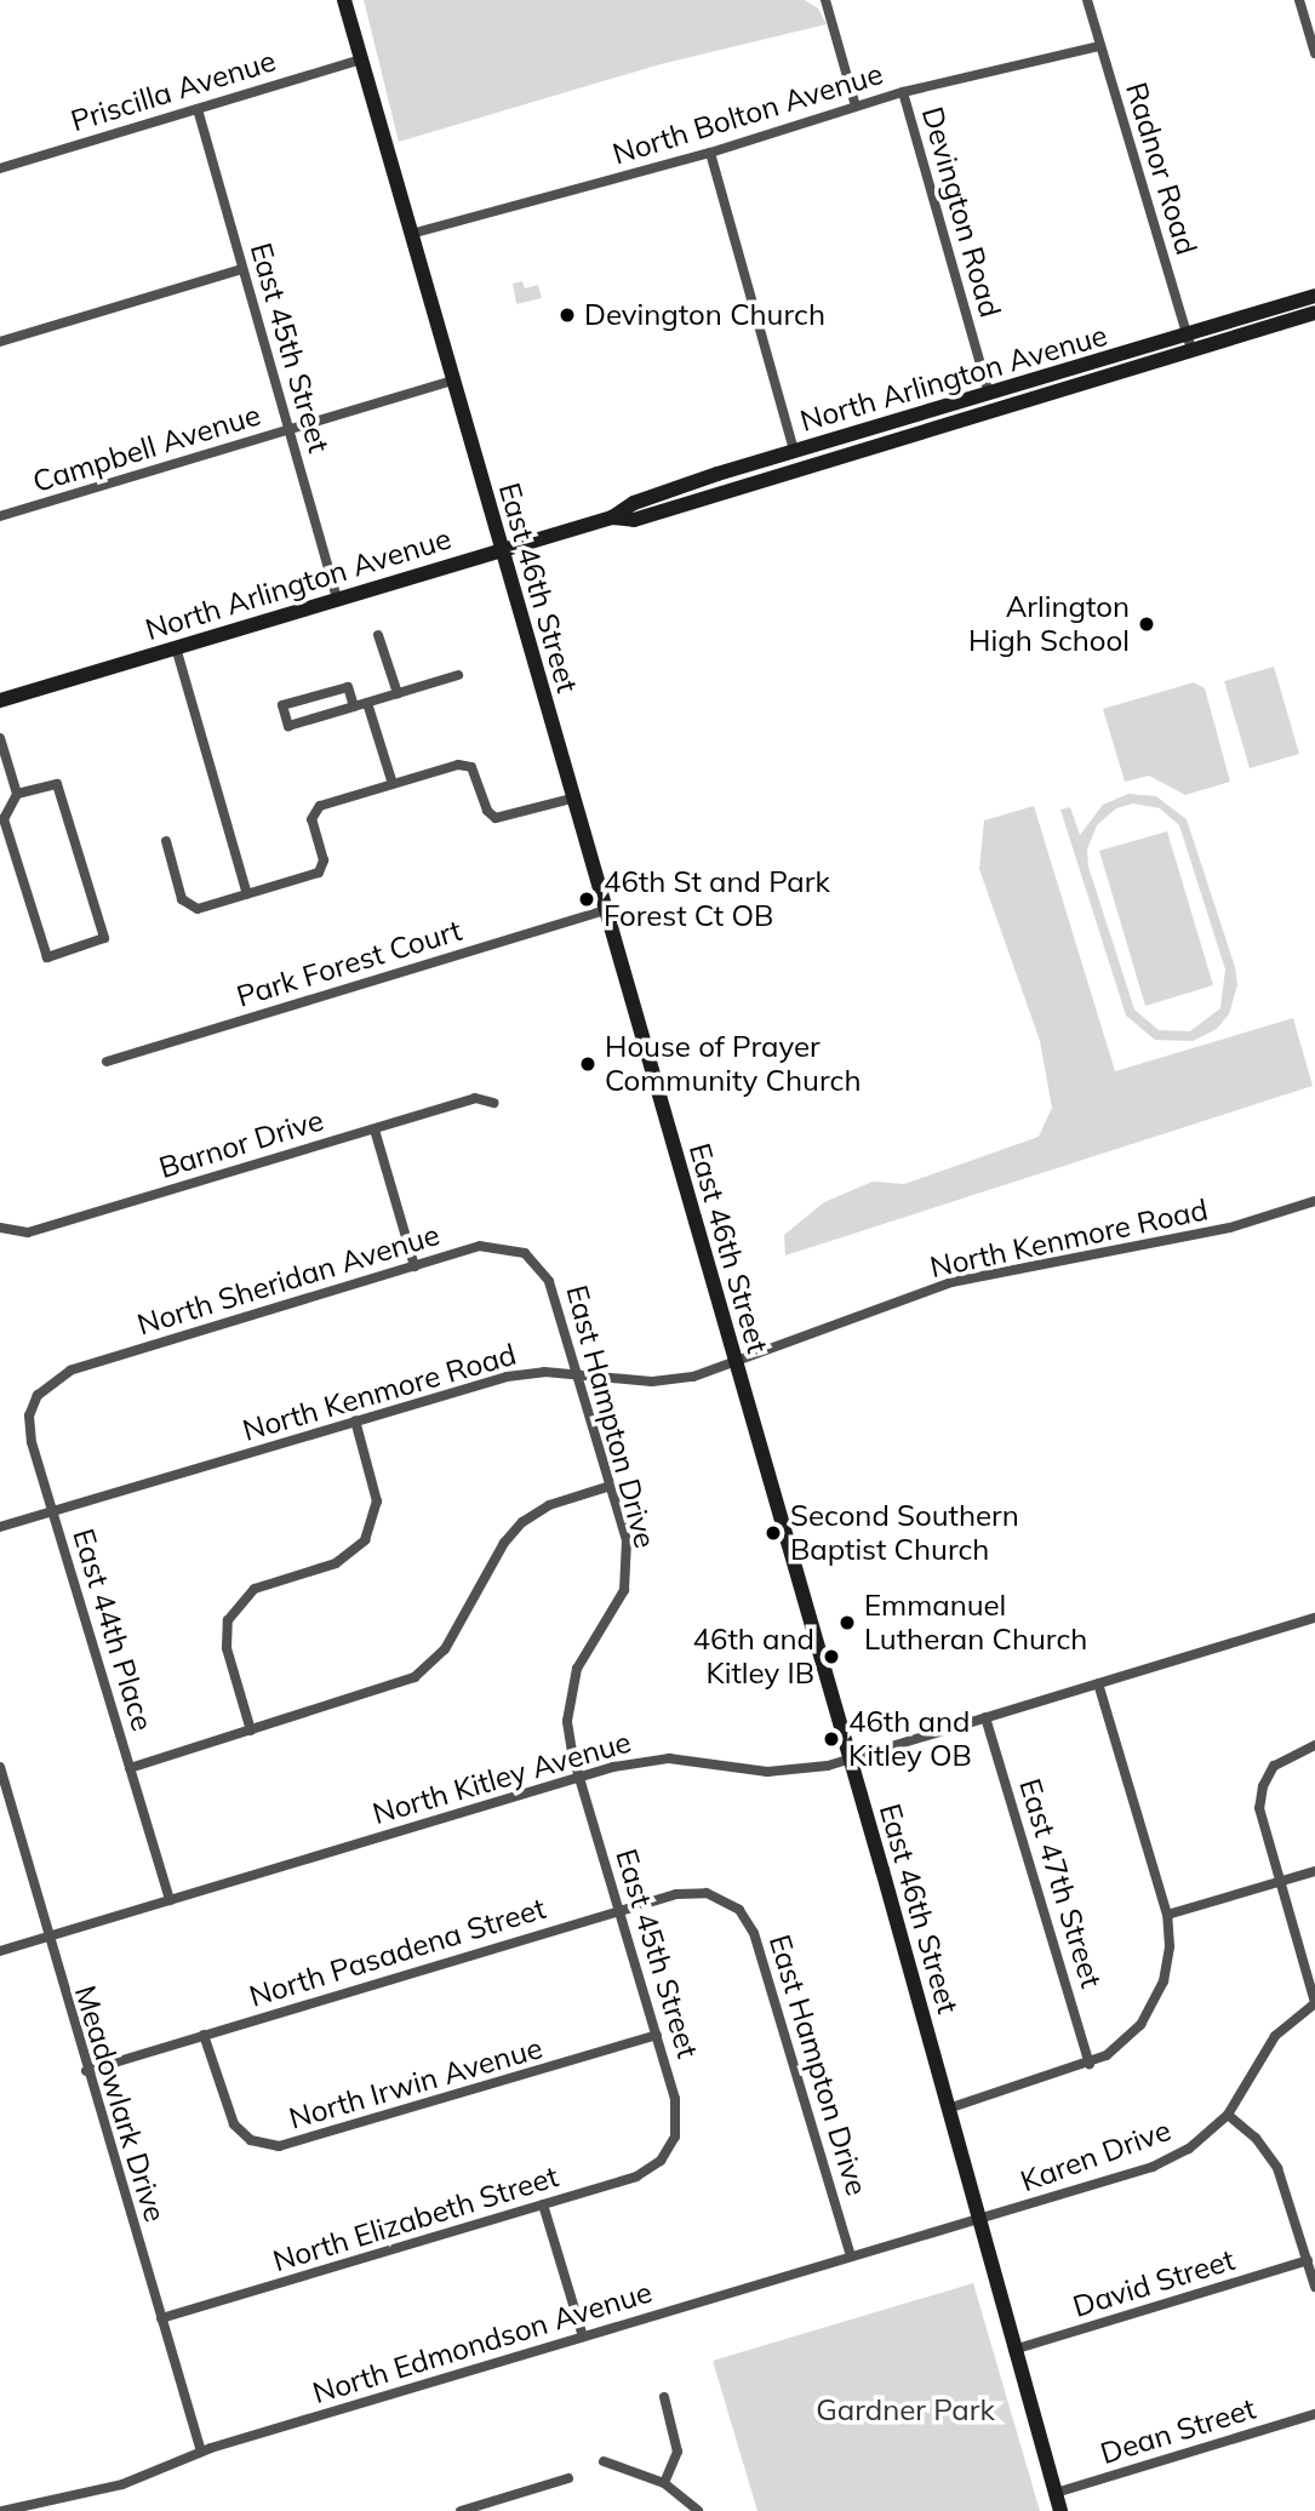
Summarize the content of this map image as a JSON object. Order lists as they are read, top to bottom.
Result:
{
  "streets": {
    "main road": ["North Arlington Avenue", "East 46th Street"],
    "street": [
      "Priscilla Avenue",
      "North Bolton Avenue",
      "Radnor Road",
      "Devington Road",
      "East 45th Street",
      "Campbell Avenue",
      "Park Forest Court",
      "Barnor Drive",
      "North Kenmore Road",
      "North Sheridan Avenue",
      "East Hampton Drive",
      "East 44th Place",
      "North Kitley Avenue",
      "East 47th Street",
      "North Pasadena Street",
      "North Irwin Avenue",
      "Meadowlark Drive",
      "Karen Drive",
      "North Elizabeth Street",
      "David Street",
      "North Edmondson Avenue",
      "Dean Street"
    ]
  },
  "crossings": [
    ["Priscilla Avenue", "East 45th Street"],
    ["Priscilla Avenue", "East 46th Street"],
    ["North Bolton Avenue", "Radnor Road"],
    ["North Bolton Avenue", "Devington Road"],
    ["North Bolton Avenue", "East 46th Street"],
    ["Radnor Road", "North Arlington Avenue"],
    ["Devington Road", "North Arlington Avenue"],
    ["East 45th Street", "North Arlington Avenue"],
    ["East 45th Street", "Campbell Avenue"],
    ["East 45th Street", "East Hampton Drive"],
    ["East 45th Street", "North Kitley Avenue"],
    ["East 45th Street", "North Pasadena Street"],
    ["East 45th Street", "North Irwin Avenue"],
    ["East 45th Street", "North Elizabeth Street"],
    ["North Arlington Avenue", "East 46th Street"],
    ["Campbell Avenue", "East 46th Street"],
    ["East 46th Street", "Park Forest Court"],
    ["East 46th Street", "North Kenmore Road"],
    ["East 46th Street", "North Kitley Avenue"],
    ["East 46th Street", "Karen Drive"],
    ["East 46th Street", "David Street"],
    ["East 46th Street", "North Edmondson Avenue"],
    ["East 46th Street", "Dean Street"],
    ["North Kenmore Road", "East Hampton Drive"],
    ["North Kenmore Road", "East 44th Place"],
    ["North Sheridan Avenue", "East Hampton Drive"],
    ["North Sheridan Avenue", "East 44th Place"],
    ["East Hampton Drive", "North Kitley Avenue"],
    ["East Hampton Drive", "North Pasadena Street"],
    ["East Hampton Drive", "North Edmondson Avenue"],
    ["East 44th Place", "North Kitley Avenue"],
    ["North Kitley Avenue", "East 47th Street"],
    ["North Kitley Avenue", "Meadowlark Drive"],
    ["North Pasadena Street", "North Irwin Avenue"],
    ["North Pasadena Street", "Meadowlark Drive"],
    ["Meadowlark Drive", "North Elizabeth Street"],
    ["Meadowlark Drive", "North Edmondson Avenue"],
    ["Karen Drive", "North Edmondson Avenue"]
  ],
  "parks": ["Gardner Park"],
  "places": [
    "Devington Church",
    "Arlington High School",
    "46th St and Park Forest Ct OB",
    "House of Prayer Community Church",
    "Second Southern Baptist Church",
    "Emmanuel Lutheran Church",
    "46th and Kitley IB",
    "46th and Kitley OB"
  ]
}
